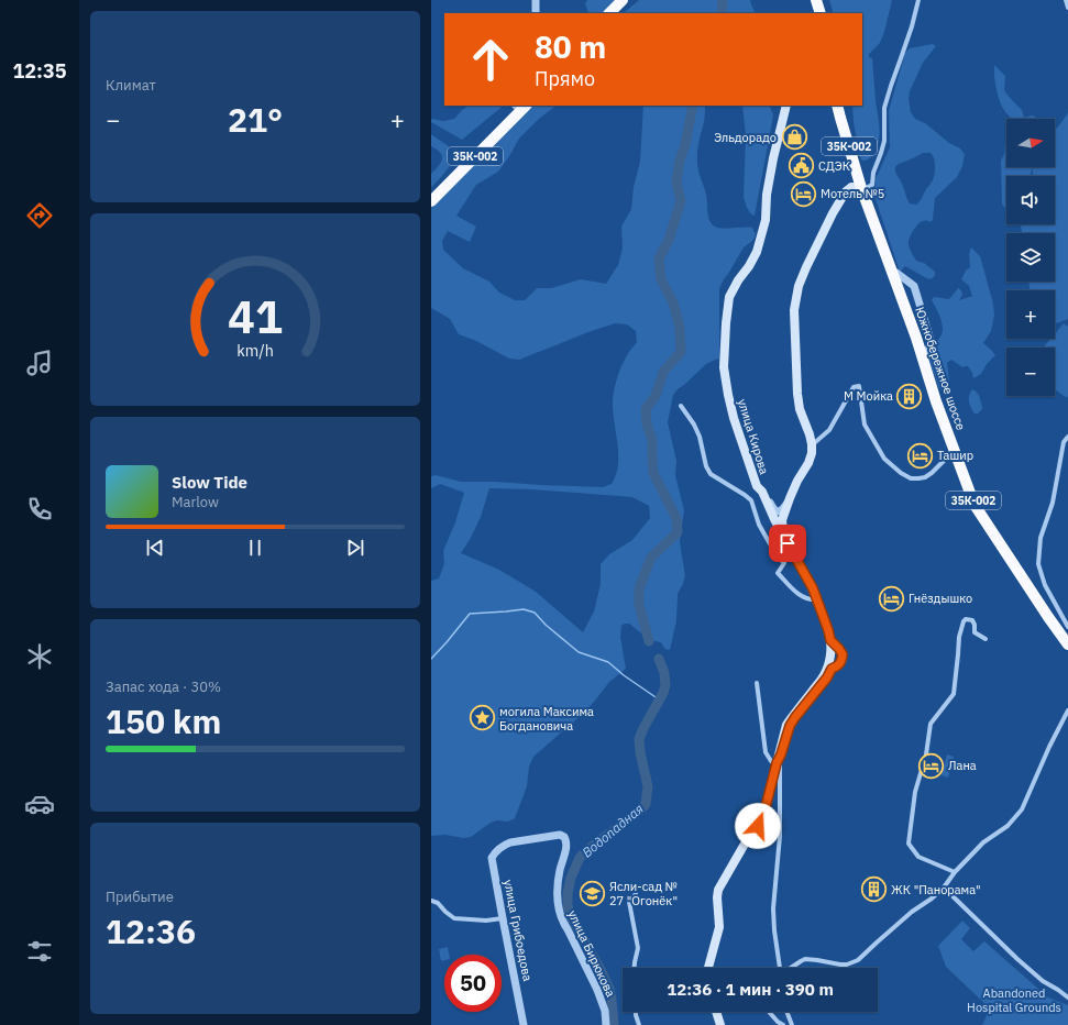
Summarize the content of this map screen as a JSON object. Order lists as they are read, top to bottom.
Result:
{
  "streets": {
    "highway": ["35К-002", "Южнобережное шоссе"],
    "main road": ["улица Кирова"],
    "street": ["улица Грибоедова", "улица Бирюкова"]
  },
  "crossings": [
    ["улица Грибоедова", "улица Бирюкова"]
  ],
  "water": ["Водопадная"],
  "parks": ["Abandoned Hospital Grounds"],
  "places": {
    "shop": ["Эльдорадо"],
    "public building": ["СДЭК"],
    "hotel": [
      "Мотель №5",
      "Ташир",
      "Гнёздышко",
      "Лана"
    ],
    "building": ["М Мойка", "ЖК \"Панорама\""],
    "place": ["могила Максима Богдановича"],
    "school or university": ["Ясли-сад № 27 \"Огонёк\""]
  },
  "north": "right",
  "page": {
    "tabs": "12:35",
    "tile": [
      "Климат",
      ["Запас хода · 30%", "150 km"],
      ["Прибытие", "12:36"]
    ],
    "turn": ["80 m", "Прямо"],
    "heat": ["−", "21°", "+"],
    "map_buttons": ["+", "−"],
    "song": ["Slow Tide", "Marlow"],
    "limit": "50",
    "trip": "12:36 · 1 мин · 390 m",
    "gauge": ["41", "km/h"]
  }
}
